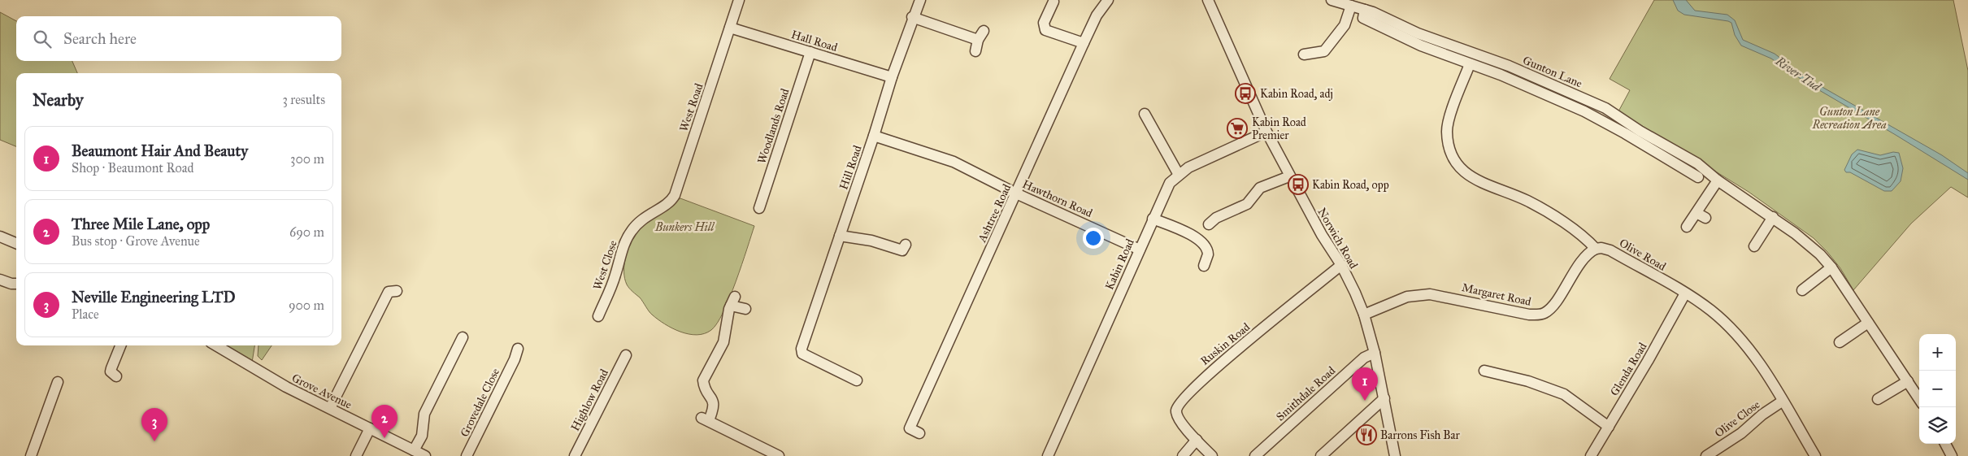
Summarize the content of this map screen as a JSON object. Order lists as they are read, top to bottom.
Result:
{
  "streets": {
    "street": [
      "Hall Road",
      "Gunton Lane",
      "West Road",
      "Woodlands Road",
      "Hill Road",
      "Hawthorn Road",
      "Ashtree Road",
      "Norwich Road",
      "Olive Road",
      "Kabin Road",
      "West Close",
      "Margaret Road",
      "Ruskin Road",
      "Glenda Road",
      "Grove Avenue",
      "Smithdale Road",
      "Highlow Road",
      "Grovedale Close",
      "Olive Close"
    ]
  },
  "crossings": [
    ["Hall Road", "West Road"],
    ["Hall Road", "Woodlands Road"],
    ["Hall Road", "Hill Road"],
    ["West Road", "West Close"],
    ["Hill Road", "Hawthorn Road"],
    ["Hawthorn Road", "Ashtree Road"],
    ["Hawthorn Road", "Kabin Road"],
    ["Norwich Road", "Kabin Road"],
    ["Norwich Road", "Margaret Road"],
    ["Norwich Road", "Ruskin Road"],
    ["Norwich Road", "Smithdale Road"],
    ["Olive Road", "Margaret Road"],
    ["Olive Road", "Glenda Road"],
    ["Olive Road", "Olive Close"]
  ],
  "water": ["River Tud"],
  "parks": ["Gunton Lane Recreation Area", "Bunkers Hill"],
  "places": {
    "bus stop": ["Kabin Road, adj", "Kabin Road, opp"],
    "supermarket": ["Kabin Road Premier"],
    "restaurant": ["Barrons Fish Bar"]
  },
  "page": {
    "search": "Search here",
    "heading": ["Nearby", "3 results"],
    "list": [
      {
        "mark": "1",
        "name": "Beaumont Hair And Beauty",
        "note": "Shop · Beaumont Road",
        "value": "300 m"
      },
      {
        "mark": "2",
        "name": "Three Mile Lane, opp",
        "note": "Bus stop · Grove Avenue",
        "value": "690 m"
      },
      {
        "mark": "3",
        "name": "Neville Engineering LTD",
        "note": "Place",
        "value": "900 m"
      }
    ],
    "map_buttons": ["+", "−"],
    "pins": ["1", "2", "3"]
  }
}
